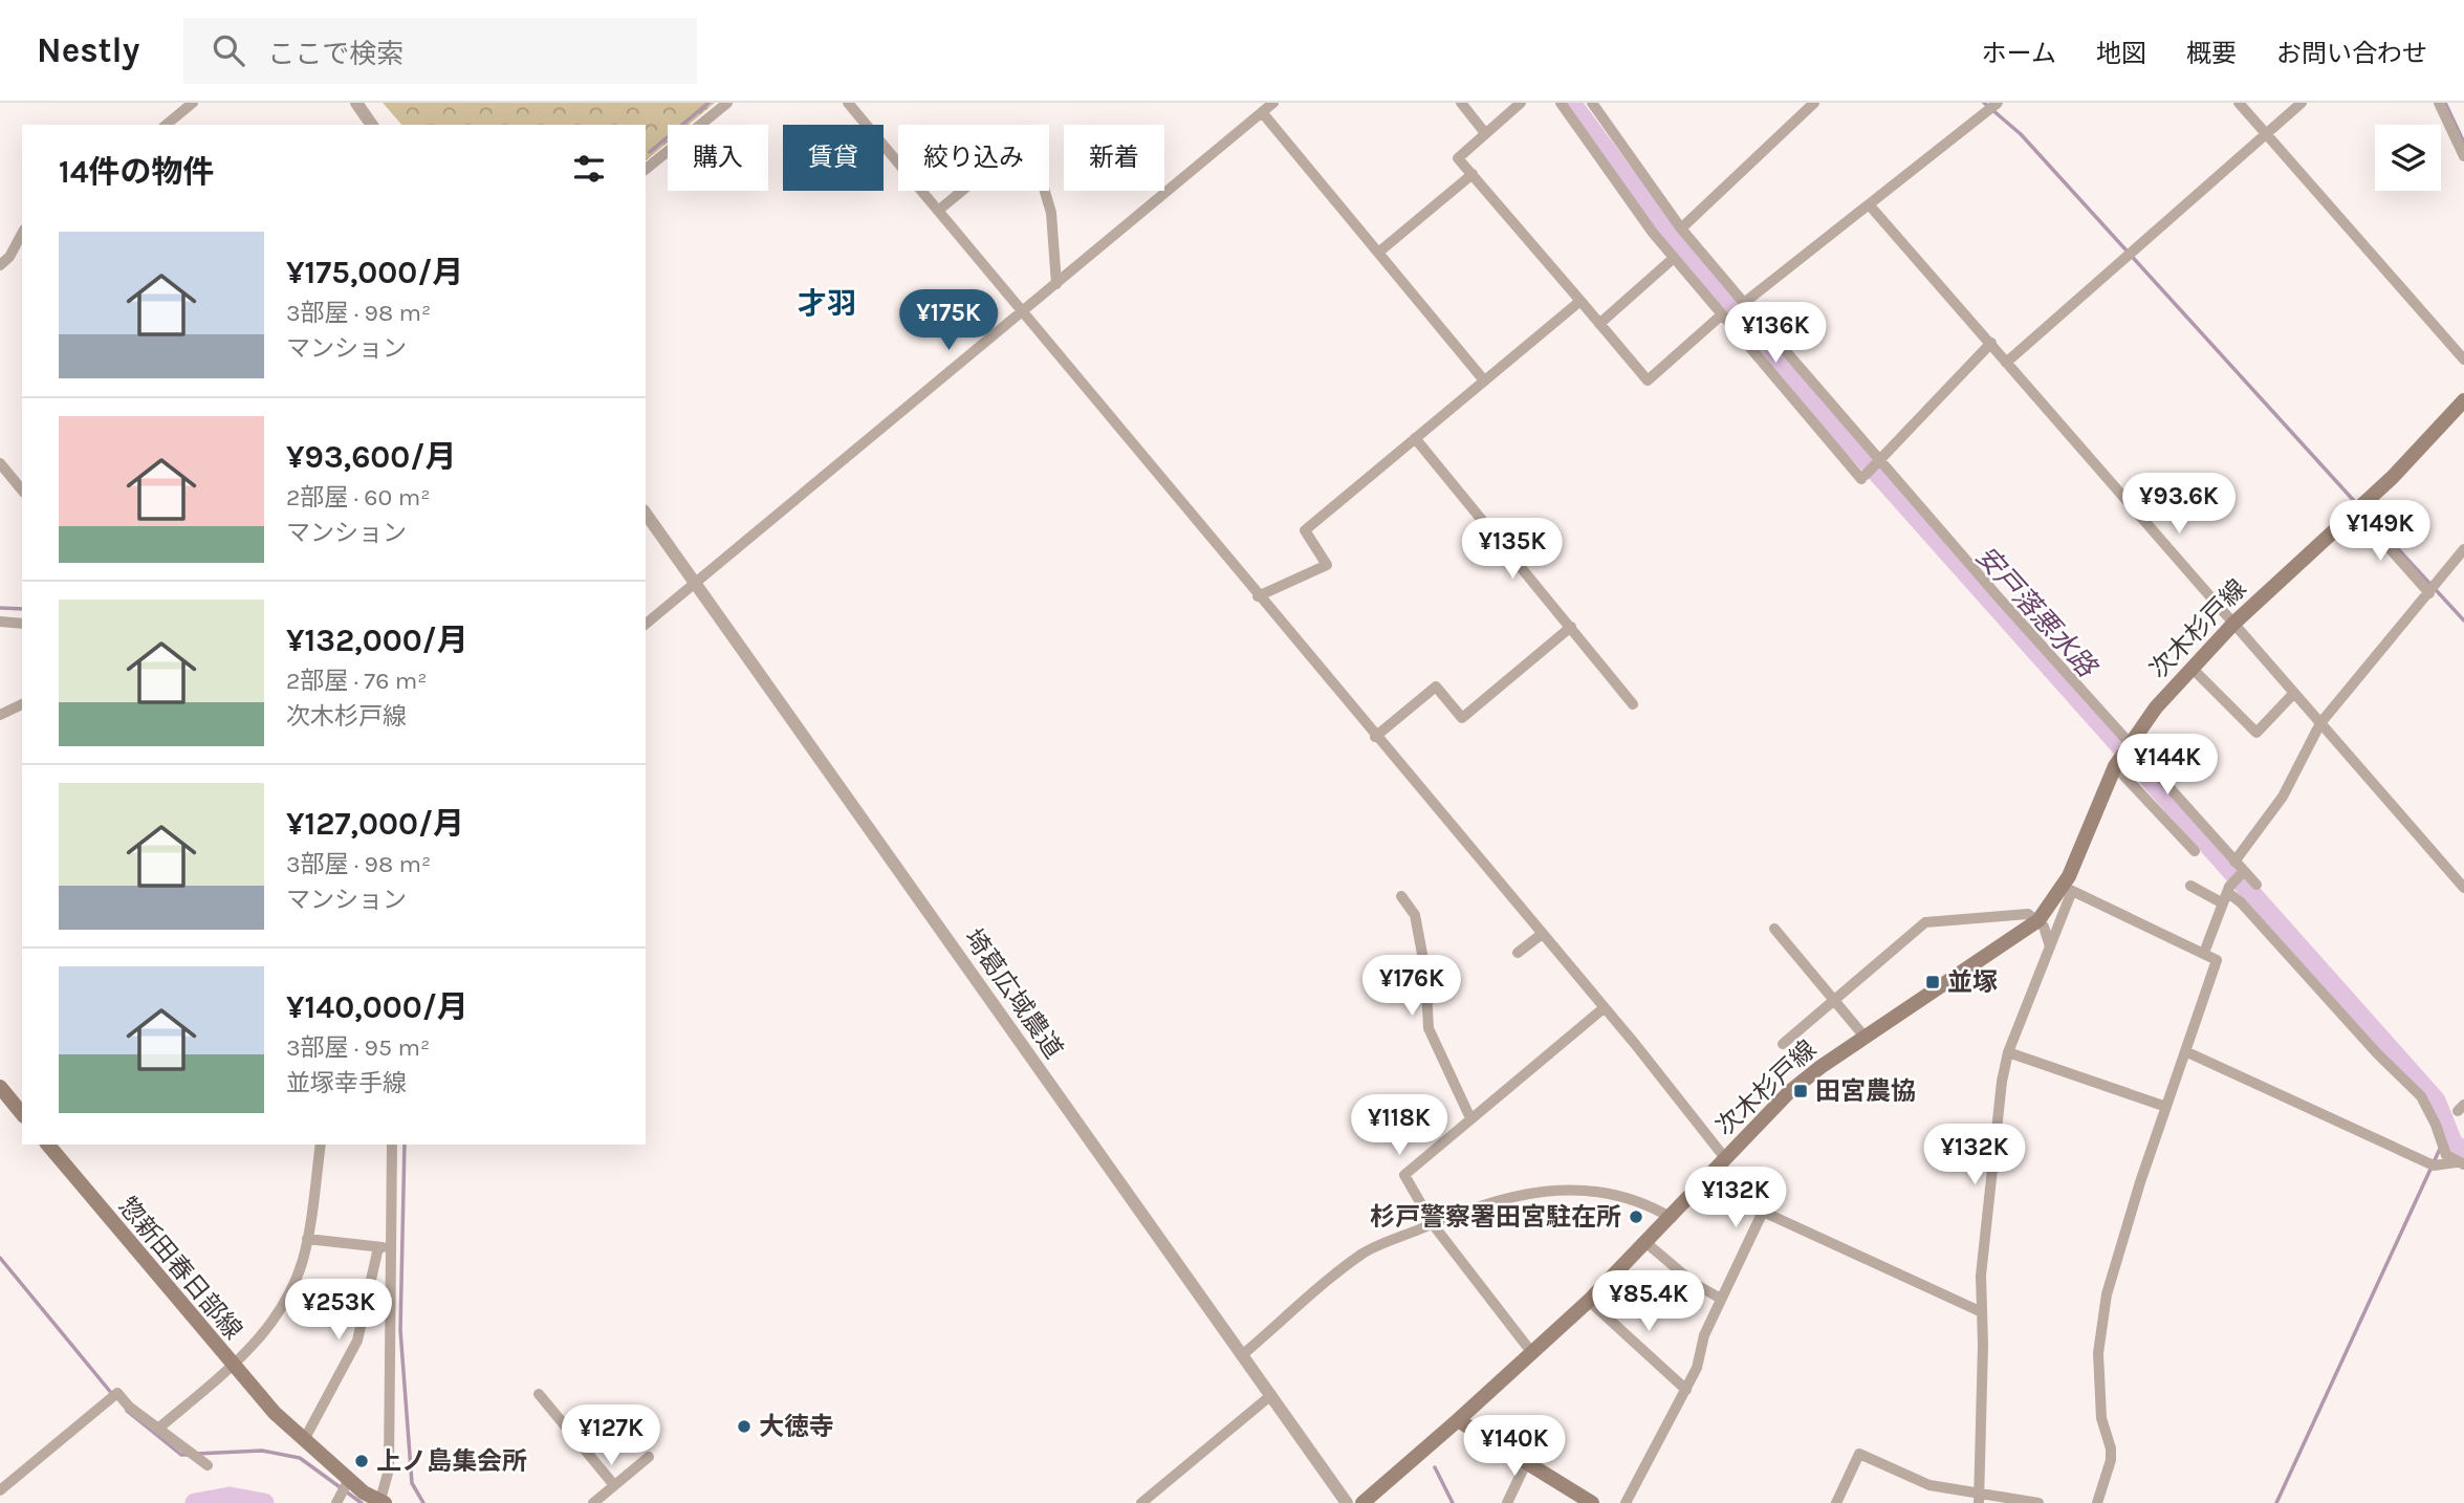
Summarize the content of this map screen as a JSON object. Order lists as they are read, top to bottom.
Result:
{
  "streets": {
    "main road": ["次木杉戸線", "惣新田春日部線"],
    "street": ["埼葛広域農道"]
  },
  "districts": ["才羽"],
  "water": ["安戸落悪水路"],
  "places": {
    "transit": ["並塚", "田宮農協"],
    "other": ["杉戸警察署田宮駐在所", "大徳寺", "上ノ島集会所"]
  },
  "page": {
    "header": "Nestly",
    "search": "ここで検索",
    "nav": [
      "ホーム",
      "地図",
      "概要",
      "お問い合わせ"
    ],
    "chip": [
      "購入",
      "賃貸",
      "絞り込み",
      "新着"
    ],
    "heading": "14件の物件",
    "list": [
      {
        "name": "¥175,000/月",
        "note": "3部屋 · 98 m² · マンション"
      },
      {
        "name": "¥93,600/月",
        "note": "2部屋 · 60 m² · マンション"
      },
      {
        "name": "¥132,000/月",
        "note": "2部屋 · 76 m² · 次木杉戸線"
      },
      {
        "name": "¥127,000/月",
        "note": "3部屋 · 98 m² · マンション"
      },
      {
        "name": "¥140,000/月",
        "note": "3部屋 · 95 m² · 並塚幸手線"
      }
    ],
    "price": [
      "¥175K",
      "¥136K",
      "¥93.6K",
      "¥149K",
      "¥135K",
      "¥144K",
      "¥176K",
      "¥118K",
      "¥132K",
      "¥132K",
      "¥85.4K",
      "¥253K",
      "¥127K",
      "¥140K"
    ]
  }
}
